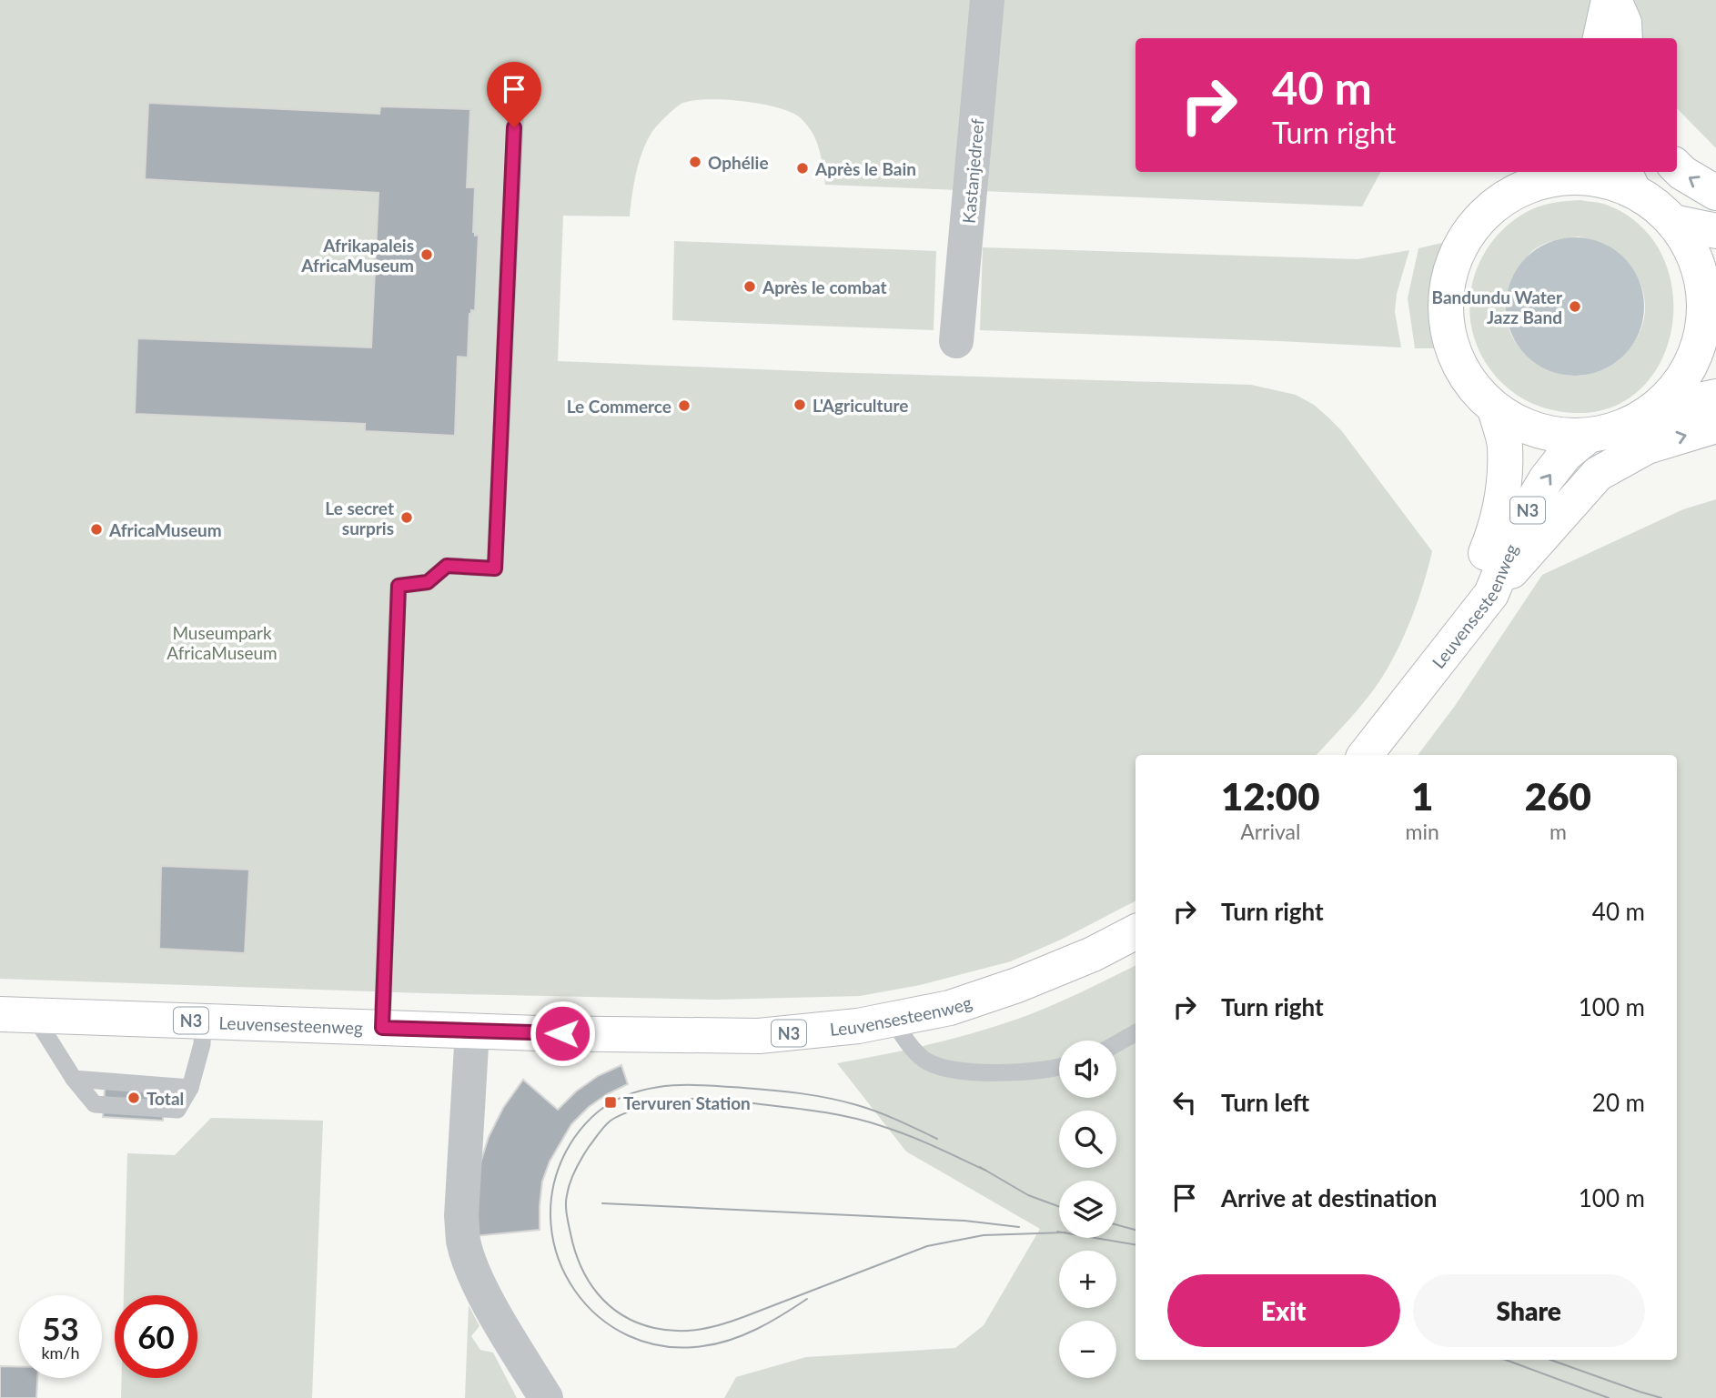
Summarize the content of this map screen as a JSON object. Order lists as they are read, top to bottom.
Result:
{
  "streets": {
    "main road": ["N3", "Leuvensesteenweg"],
    "street": ["Kastanjedreef"]
  },
  "crossings": [
    ["N3", "Leuvensesteenweg"]
  ],
  "parks": ["Museumpark AfricaMuseum"],
  "places": {
    "other": [
      "Ophélie",
      "Après le Bain",
      "Afrikapaleis AfricaMuseum",
      "Après le combat",
      "Bandundu Water Jazz Band",
      "L'Agriculture",
      "Le Commerce",
      "Le secret surpris",
      "AfricaMuseum",
      "Total"
    ],
    "transit": ["Tervuren Station"]
  },
  "page": {
    "turn": ["40 m", "Turn right"],
    "eta": [
      "12:00",
      "Arrival",
      "1",
      "min",
      "260",
      "m"
    ],
    "list": [
      {
        "name": "Turn right",
        "value": "40 m"
      },
      {
        "name": "Turn right",
        "value": "100 m"
      },
      {
        "name": "Turn left",
        "value": "20 m"
      },
      {
        "name": "Arrive at destination",
        "value": "100 m"
      }
    ],
    "map_buttons": ["+", "−"],
    "buttons": ["Exit", "Share"],
    "speed": "53 km/h",
    "limit": "60"
  }
}
